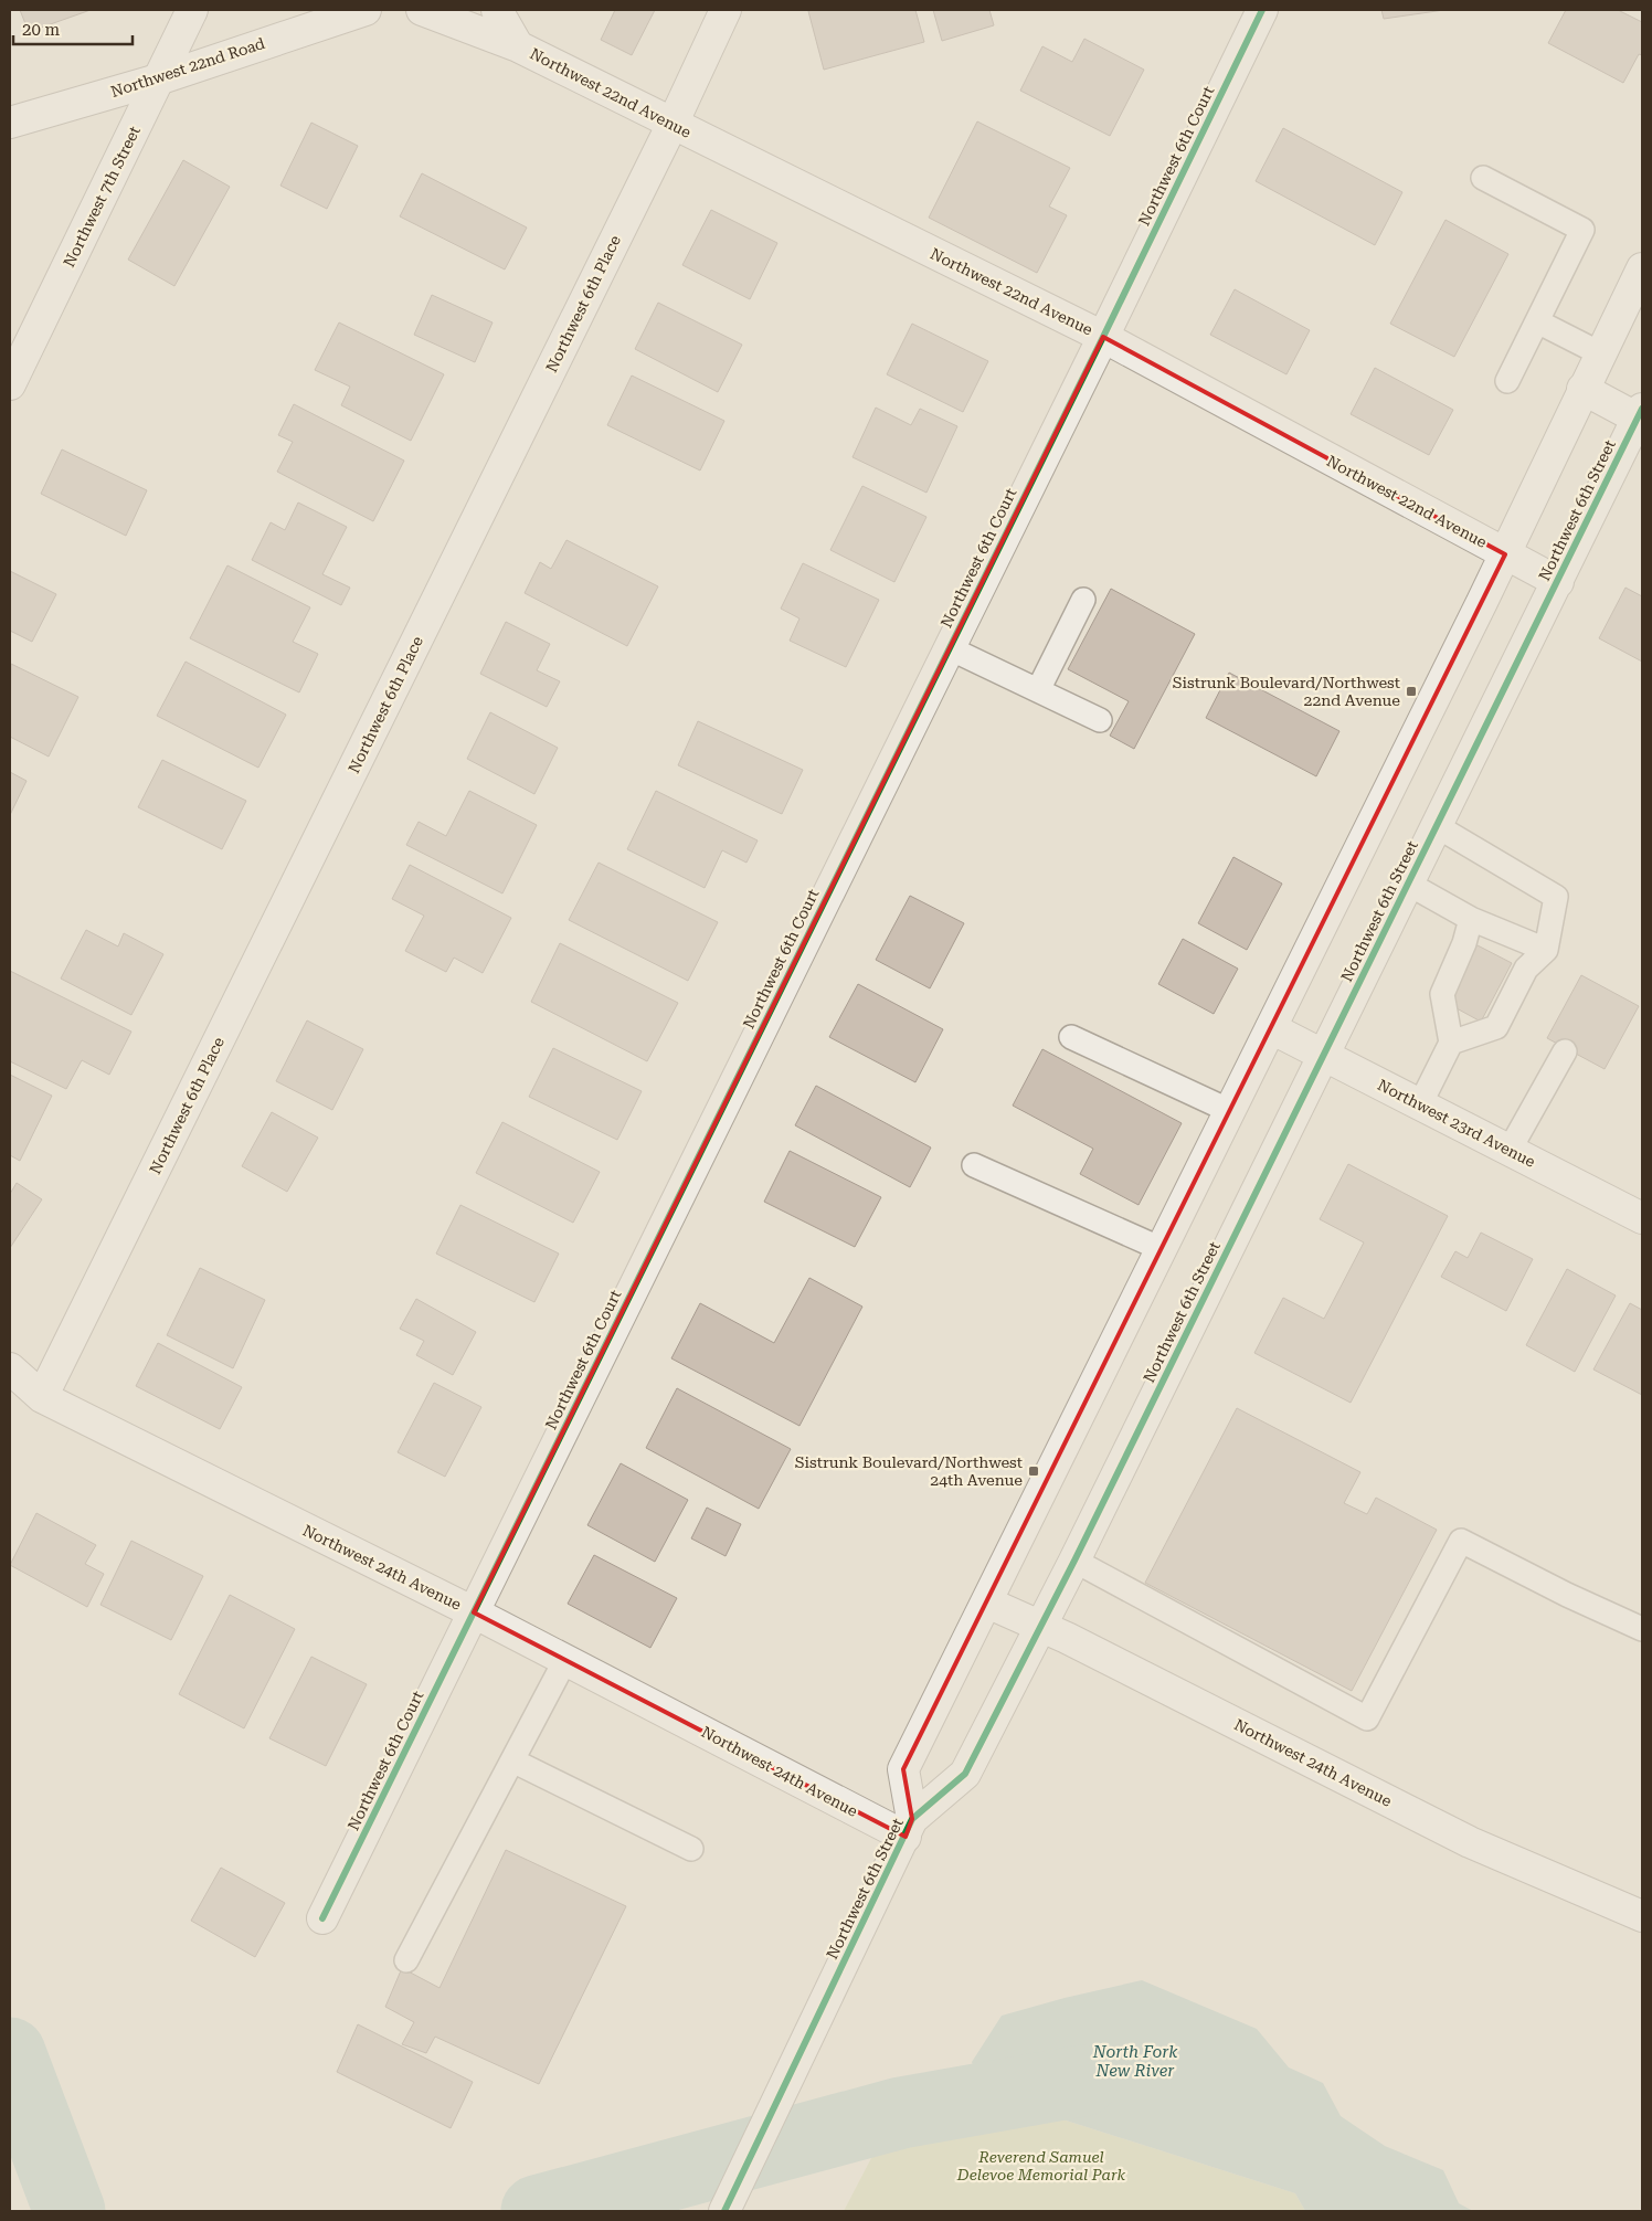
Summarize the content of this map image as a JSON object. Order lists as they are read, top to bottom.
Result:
{
  "streets": {
    "street": [
      "Northwest 22nd Road",
      "Northwest 22nd Avenue",
      "Northwest 6th Court",
      "Northwest 7th Street",
      "Northwest 6th Place",
      "Northwest 6th Street",
      "Northwest 23rd Avenue",
      "Northwest 24th Avenue"
    ]
  },
  "crossings": [
    ["Northwest 22nd Road", "Northwest 7th Street"],
    ["Northwest 22nd Avenue", "Northwest 6th Court"],
    ["Northwest 22nd Avenue", "Northwest 6th Place"],
    ["Northwest 22nd Avenue", "Northwest 6th Street"],
    ["Northwest 6th Court", "Northwest 24th Avenue"],
    ["Northwest 6th Place", "Northwest 24th Avenue"],
    ["Northwest 6th Street", "Northwest 23rd Avenue"],
    ["Northwest 6th Street", "Northwest 24th Avenue"]
  ],
  "water": ["North Fork New River"],
  "parks": ["Reverend Samuel Delevoe Memorial Park"],
  "places": {
    "transit": ["Sistrunk Boulevard/Northwest 22nd Avenue", "Sistrunk Boulevard/Northwest 24th Avenue"]
  },
  "scale_bar": "20 m"
}
